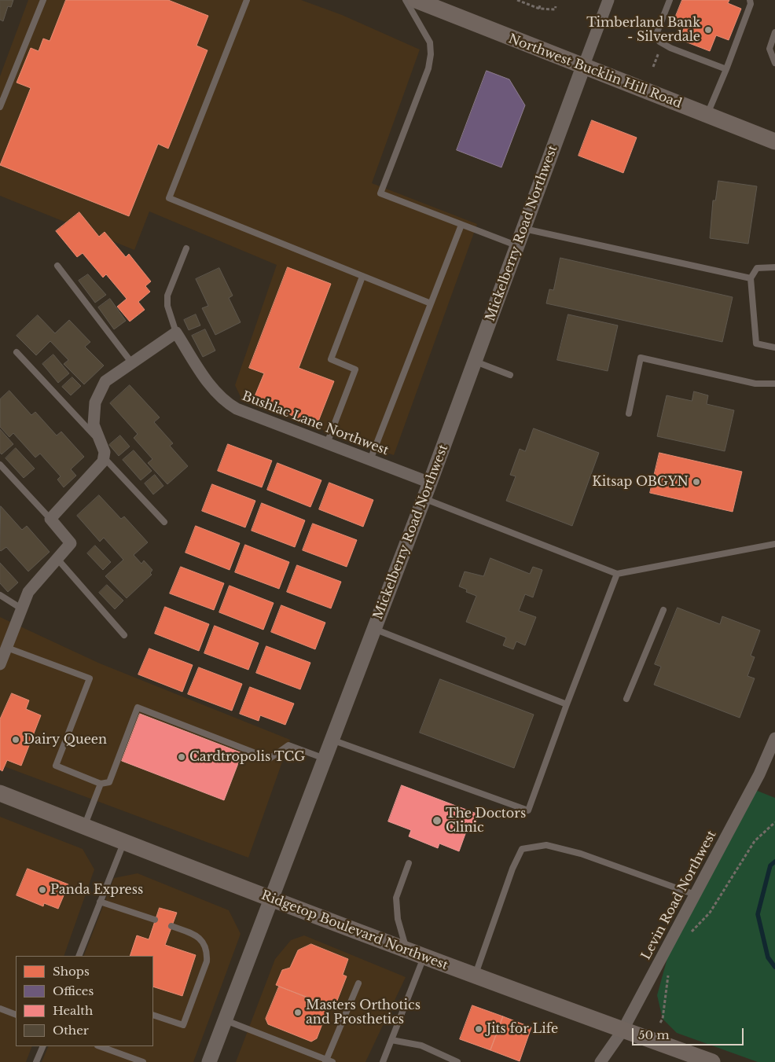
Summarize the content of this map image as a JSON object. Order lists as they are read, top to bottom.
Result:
{
  "streets": {
    "main road": ["Northwest Bucklin Hill Road", "Ridgetop Boulevard Northwest"],
    "street": ["Mickelberry Road Northwest", "Bushlac Lane Northwest", "Levin Road Northwest"]
  },
  "crossings": [
    ["Northwest Bucklin Hill Road", "Mickelberry Road Northwest"],
    ["Mickelberry Road Northwest", "Bushlac Lane Northwest"],
    ["Mickelberry Road Northwest", "Ridgetop Boulevard Northwest"],
    ["Levin Road Northwest", "Ridgetop Boulevard Northwest"]
  ],
  "places": [
    "Timberland Bank - Silverdale",
    "Kitsap OBGYN",
    "Dairy Queen",
    "Cardtropolis TCG",
    "The Doctors Clinic",
    "Panda Express",
    "Masters Orthotics and Prosthetics",
    "Jits for Life"
  ],
  "legend": [
    "Shops",
    "Offices",
    "Health",
    "Other"
  ],
  "scale_bar": "50 m"
}
